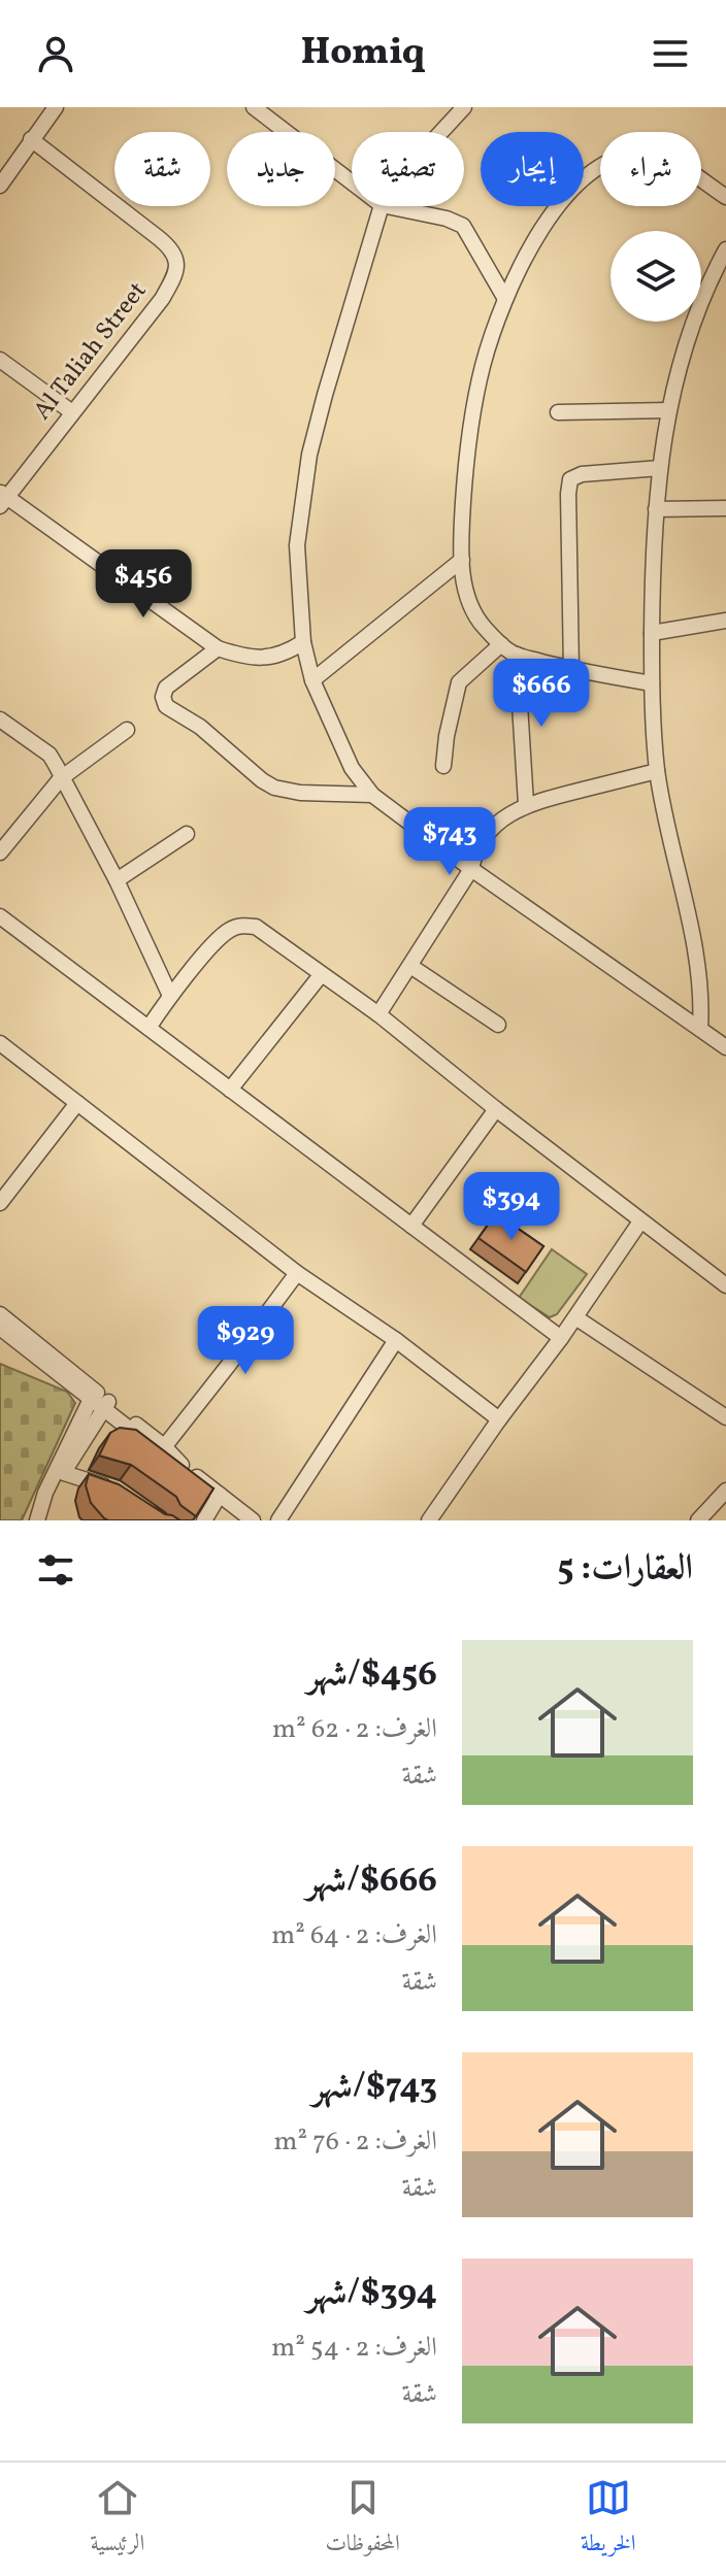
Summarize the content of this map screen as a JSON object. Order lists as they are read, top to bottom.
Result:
{
  "streets": {
    "street": ["Al Taliah Street"]
  },
  "page": {
    "header": "Homiq",
    "chip": [
      "شراء",
      "إيجار",
      "تصفية",
      "جديد",
      "شقة"
    ],
    "price": [
      "$456",
      "$666",
      "$743",
      "$394",
      "$929"
    ],
    "heading": "العقارات: 5",
    "list": [
      {
        "name": "$456/شهر",
        "note": "الغرف: 2 · 62 m² · شقة"
      },
      {
        "name": "$666/شهر",
        "note": "الغرف: 2 · 64 m² · شقة"
      },
      {
        "name": "$743/شهر",
        "note": "الغرف: 2 · 76 m² · شقة"
      },
      {
        "name": "$394/شهر",
        "note": "الغرف: 2 · 54 m² · شقة"
      }
    ],
    "tabs": ["الخريطة", "المحفوظات", "الرئيسية"]
  }
}
